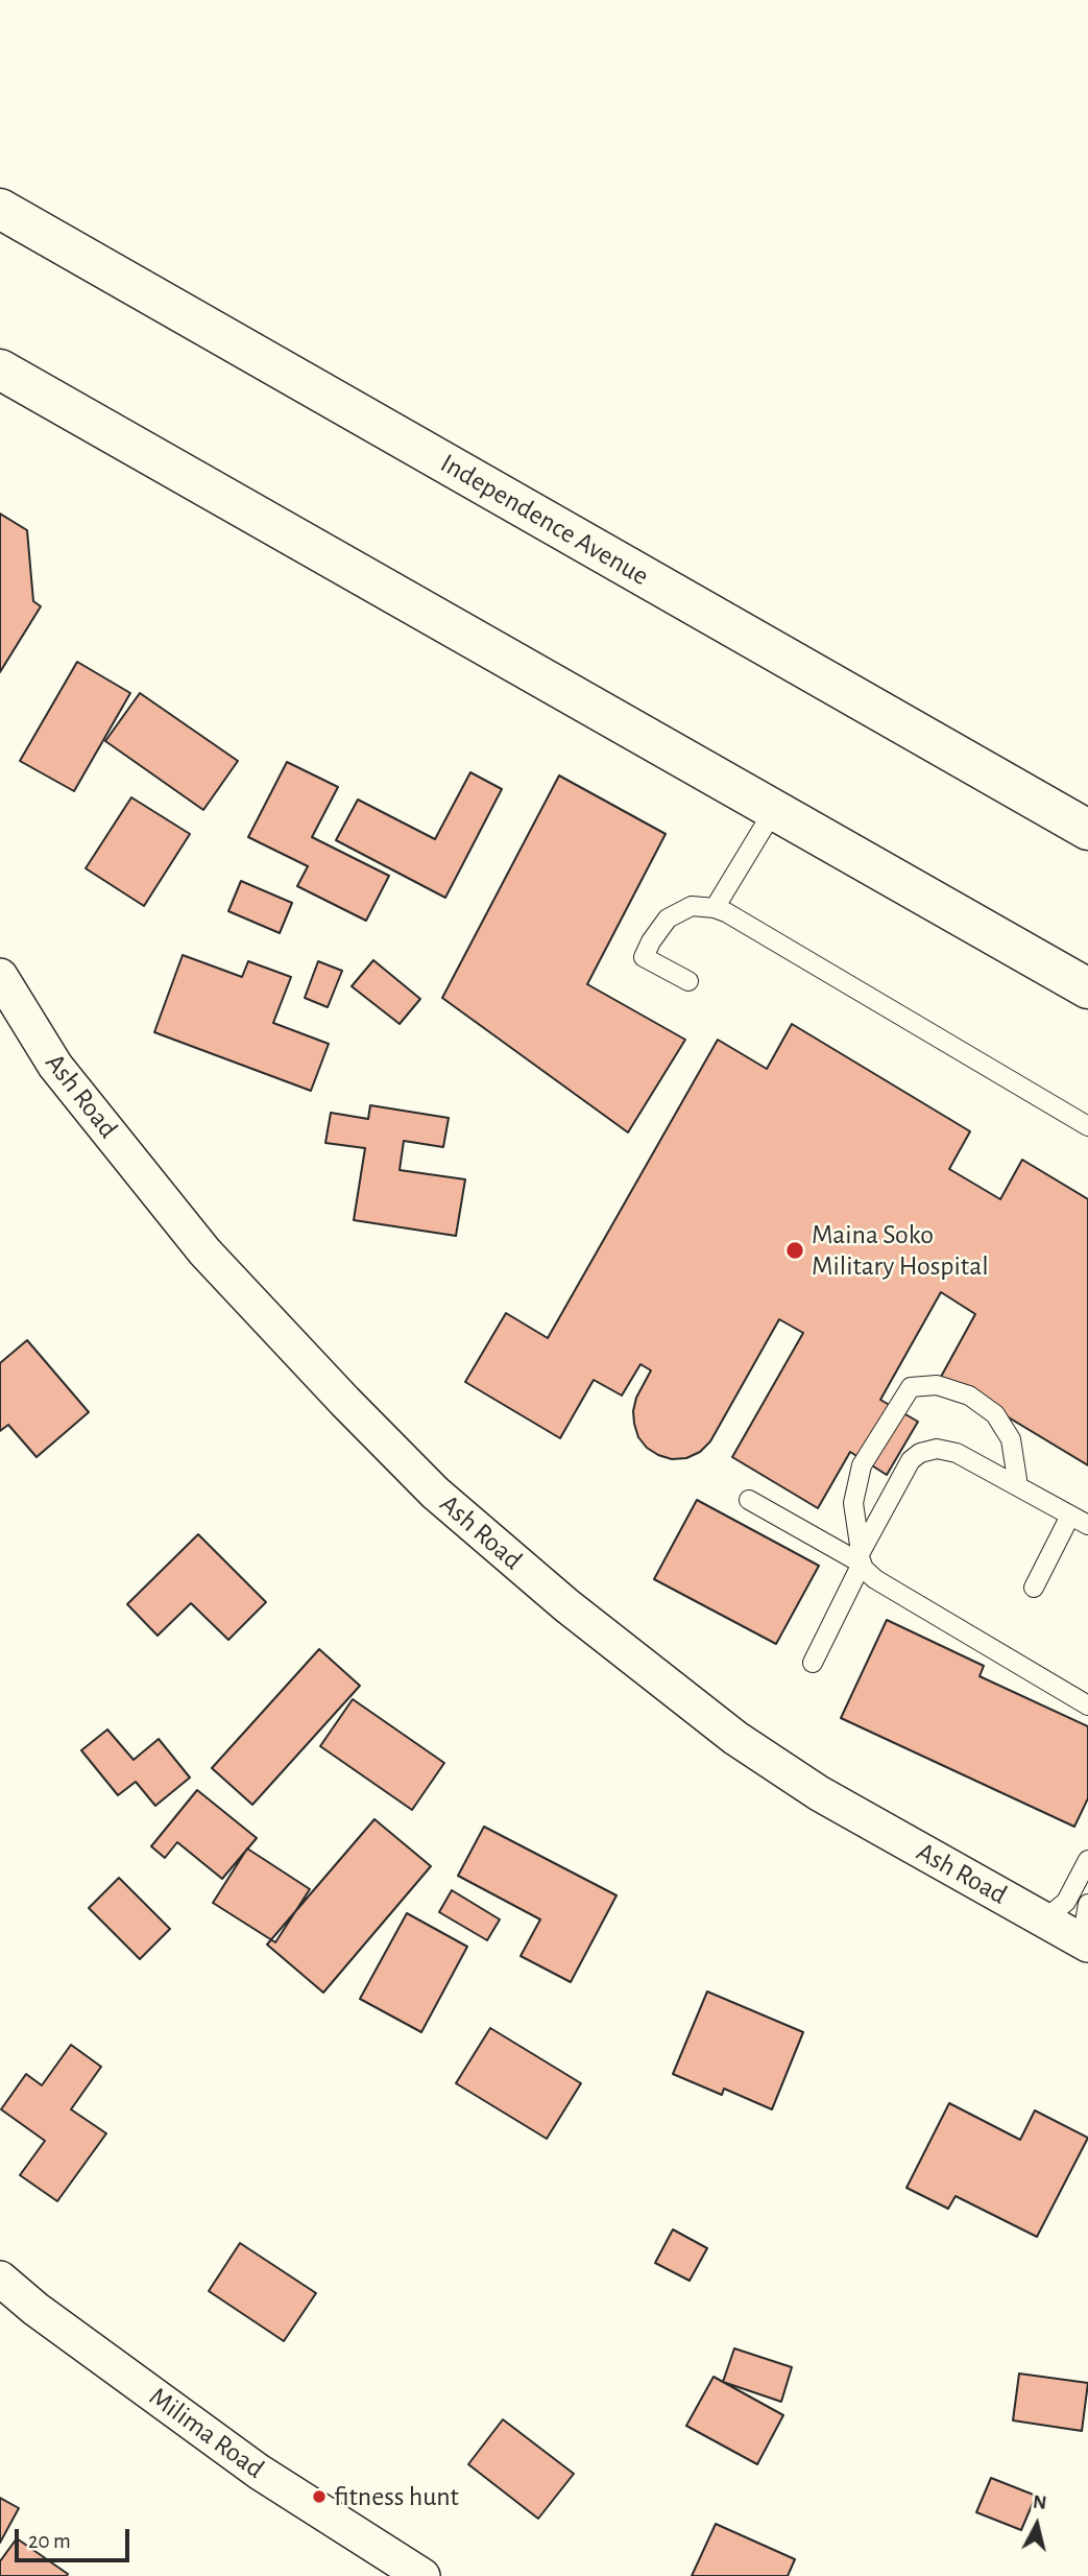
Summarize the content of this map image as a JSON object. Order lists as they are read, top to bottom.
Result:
{
  "streets": {
    "main road": ["Independence Avenue"],
    "street": ["Ash Road", "Milima Road"]
  },
  "places": ["Maina Soko Military Hospital", "fitness hunt"],
  "scale_bar": "20 m",
  "north": "top"
}
